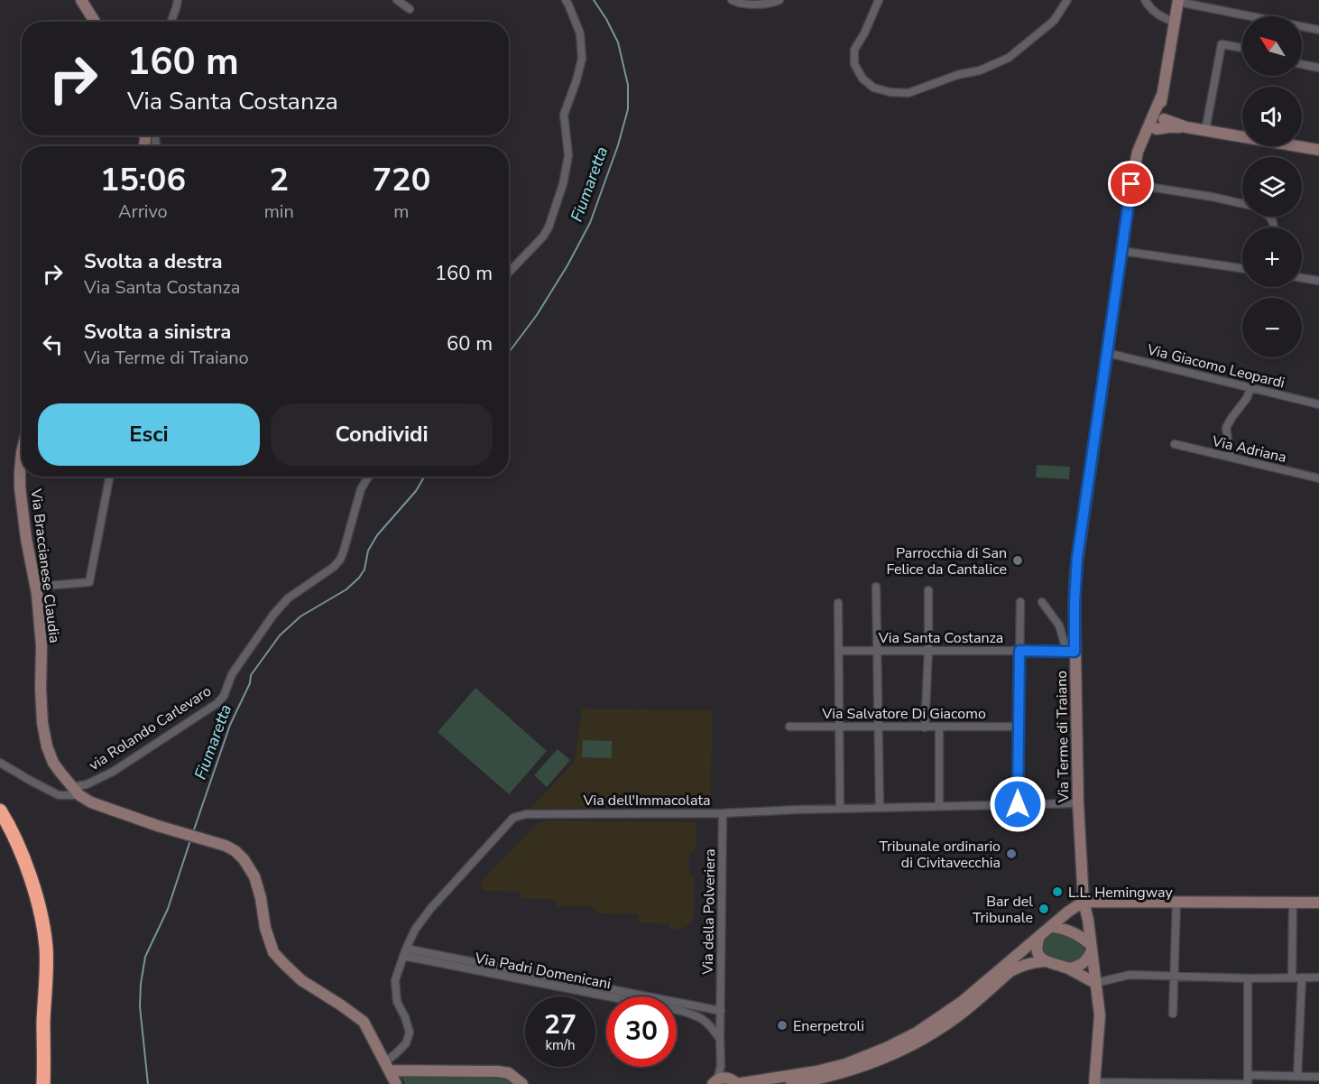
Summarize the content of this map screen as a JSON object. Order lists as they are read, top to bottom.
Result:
{
  "streets": {
    "street": [
      "Via Giacomo Leopardi",
      "Via Adriana",
      "Via Braccianese Claudia",
      "Via Santa Costanza",
      "Via Salvatore Di Giacomo",
      "via Rolando Carlevaro",
      "Via Terme di Traiano",
      "Via dell'Immacolata",
      "Via della Polveriera",
      "Via Padri Domenicani"
    ]
  },
  "crossings": [
    ["Via Giacomo Leopardi", "Via Terme di Traiano"],
    ["Via Braccianese Claudia", "via Rolando Carlevaro"],
    ["Via Braccianese Claudia", "Via dell'Immacolata"],
    ["Via Santa Costanza", "Via Terme di Traiano"],
    ["Via Terme di Traiano", "Via dell'Immacolata"],
    ["Via dell'Immacolata", "Via della Polveriera"],
    ["Via dell'Immacolata", "Via Padri Domenicani"],
    ["Via della Polveriera", "Via Padri Domenicani"]
  ],
  "water": ["Fiumaretta"],
  "places": [
    "Parrocchia di San Felice da Cantalice",
    "Tribunale ordinario di Civitavecchia",
    "L.L. Hemingway",
    "Bar del Tribunale",
    "Enerpetroli"
  ],
  "north": "top left",
  "page": {
    "map_buttons": ["+", "−"],
    "turn": ["160 m", "Via Santa Costanza"],
    "eta": [
      "15:06",
      "Arrivo",
      "2",
      "min",
      "720",
      "m"
    ],
    "list": [
      {
        "name": "Svolta a destra",
        "note": "Via Santa Costanza",
        "value": "160 m"
      },
      {
        "name": "Svolta a sinistra",
        "note": "Via Terme di Traiano",
        "value": "60 m"
      }
    ],
    "buttons": ["Esci", "Condividi"],
    "speed": "27 km/h",
    "limit": "30"
  }
}
